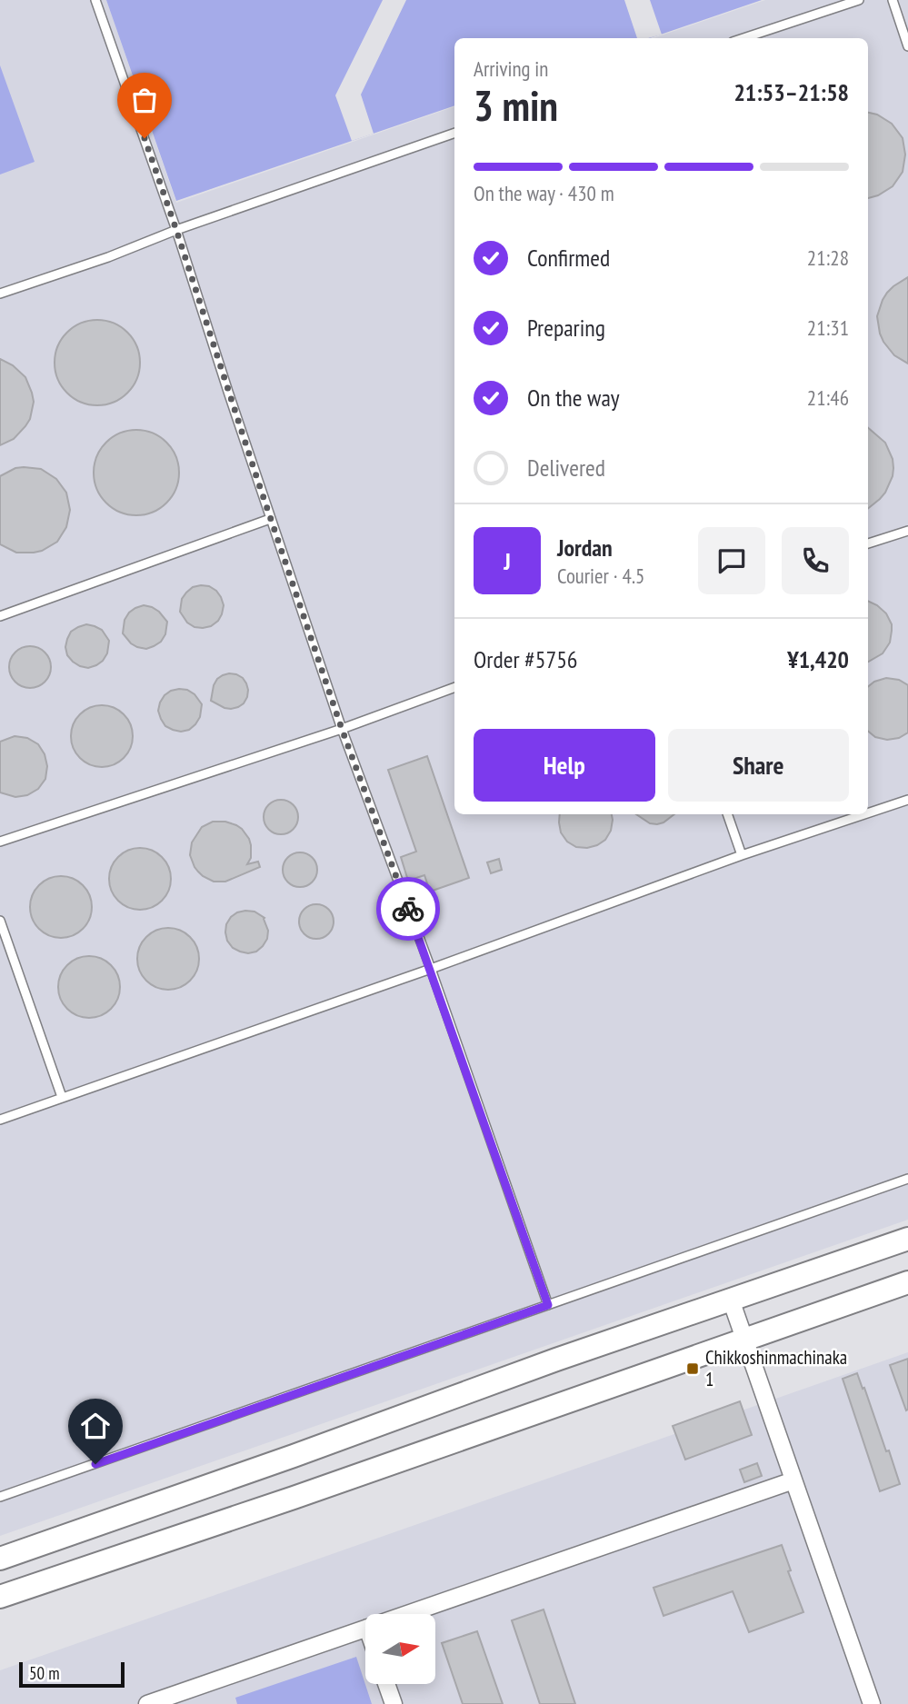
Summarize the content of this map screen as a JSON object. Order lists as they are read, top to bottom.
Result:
{
  "places": {
    "transit": ["Chikkoshinmachinaka 1"]
  },
  "scale_bar": "50 m",
  "north": "right",
  "page": {
    "heading": ["3 min", "Arriving in", "21:53–21:58"],
    "panel": [
      "Jordan",
      "Courier · 4.5",
      "Order #5756",
      "¥1,420"
    ],
    "bar": "On the way · 430 m",
    "list": [
      ["Confirmed", "21:28"],
      ["Preparing", "21:31"],
      ["On the way", "21:46"],
      "Delivered"
    ],
    "round": "J",
    "buttons": ["Help", "Share"],
    "scale": "50 m"
  }
}
